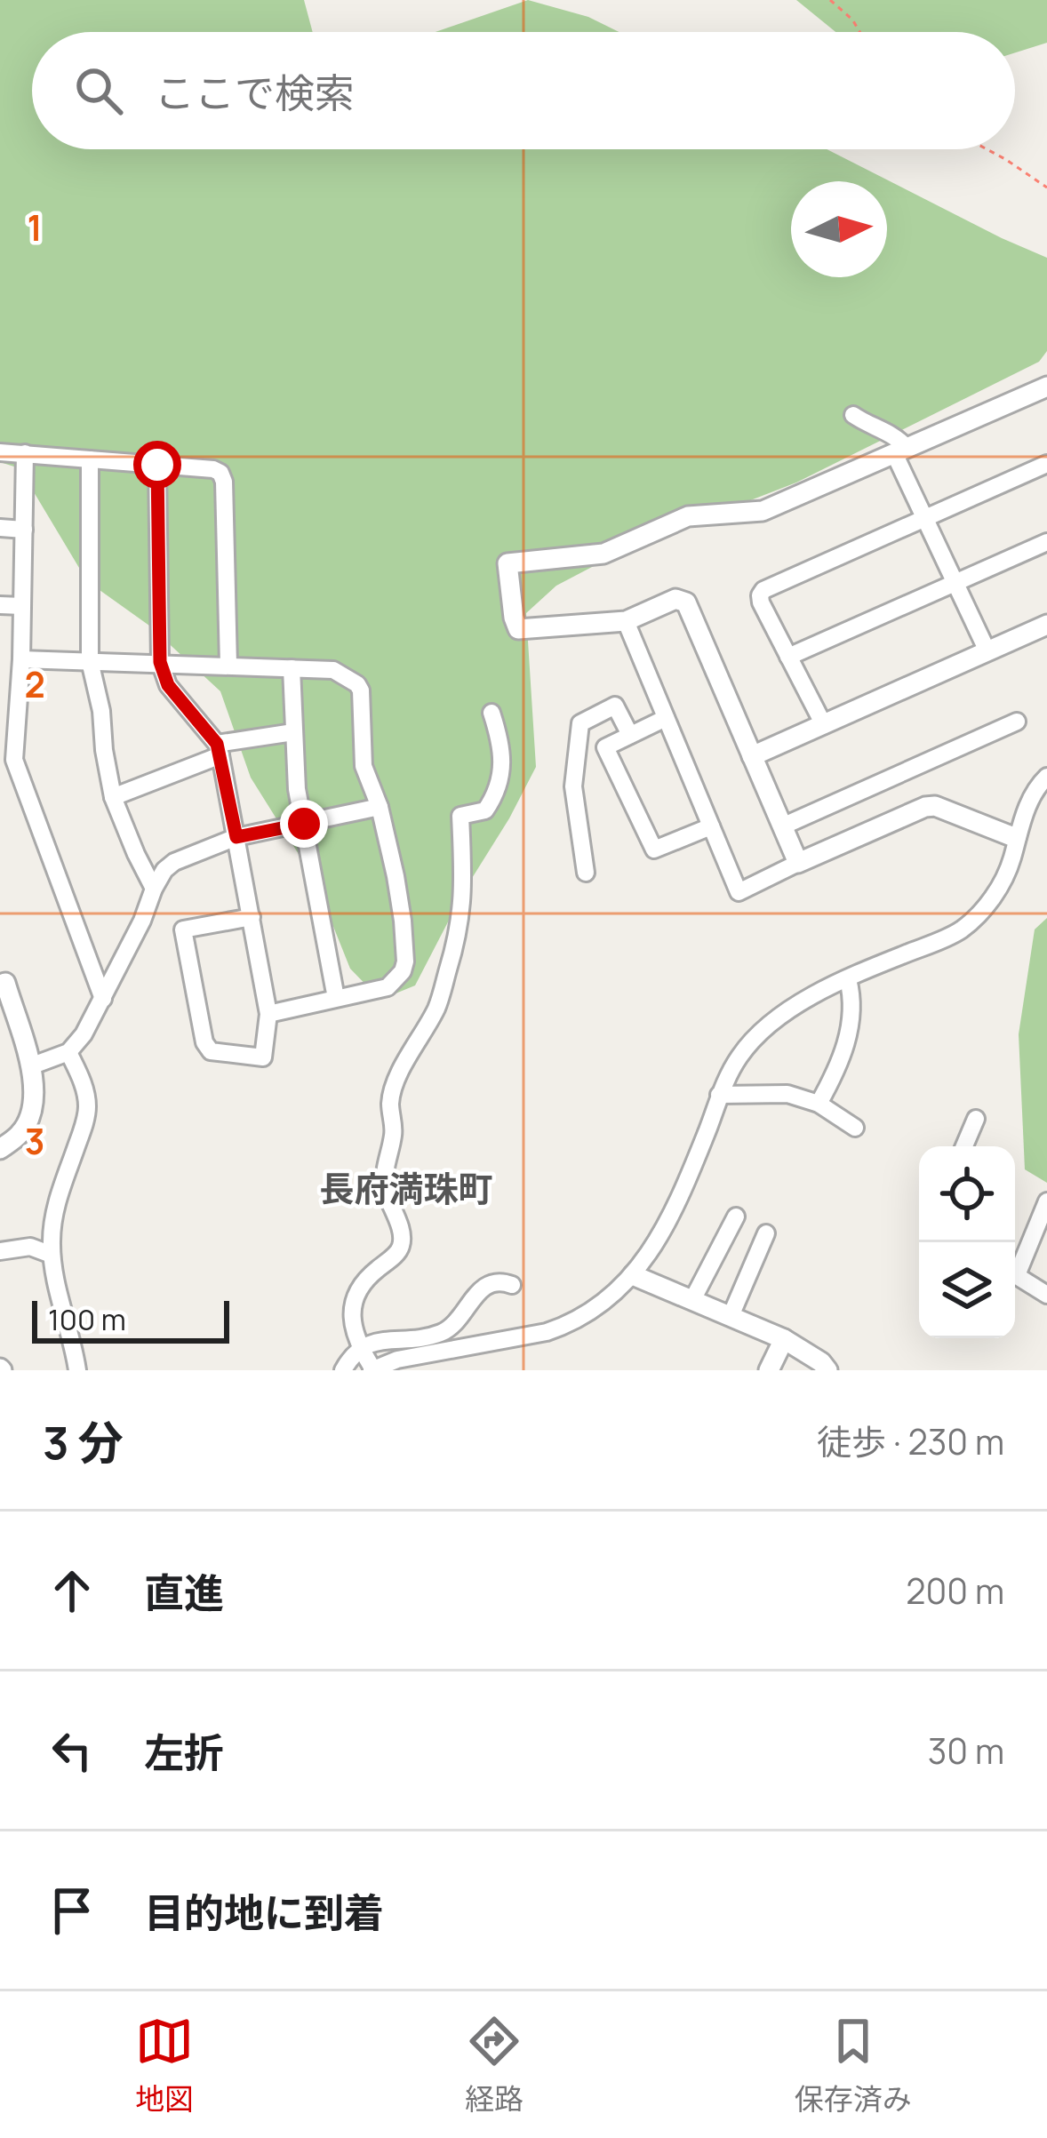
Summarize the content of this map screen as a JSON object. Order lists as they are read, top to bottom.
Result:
{
  "districts": ["長府満珠町"],
  "scale_bar": "100 m",
  "north": "right",
  "page": {
    "search": "ここで検索",
    "scale": "100 m",
    "heading": ["3 分", "徒歩 · 230 m"],
    "list": [
      ["直進", "200 m"],
      ["左折", "30 m"],
      "目的地に到着"
    ],
    "nav": ["地図", "経路", "保存済み"]
  },
  "grid": {
    "rows": ["1", "2", "3"]
  }
}
